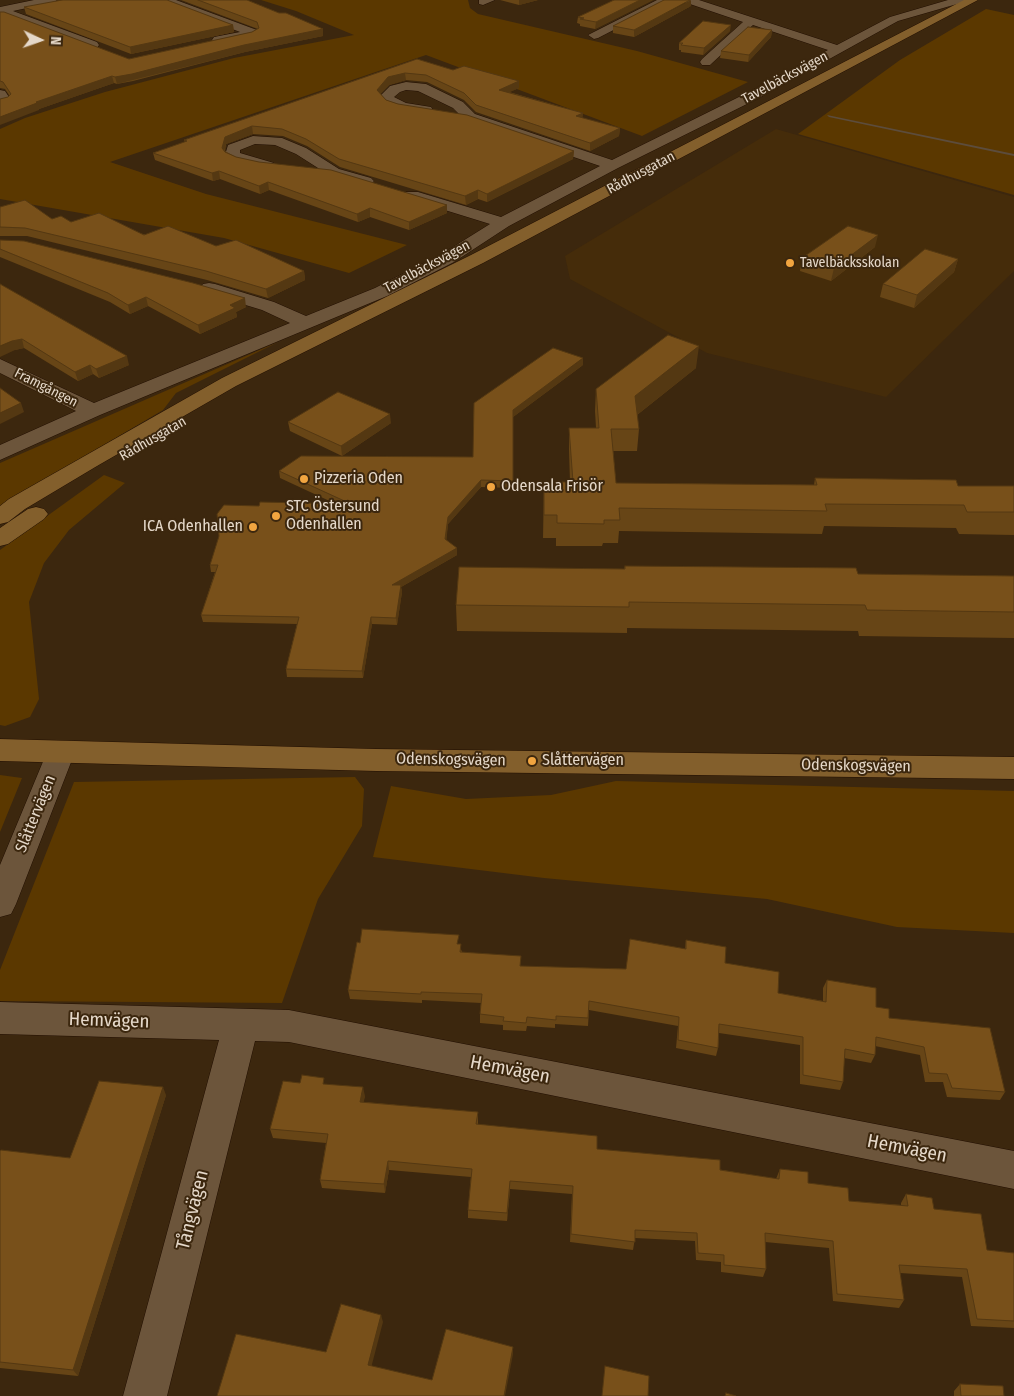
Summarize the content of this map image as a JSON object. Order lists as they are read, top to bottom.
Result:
{
  "streets": {
    "main road": ["Rådhusgatan", "Odenskogsvägen"],
    "street": [
      "Tavelbäcksvägen",
      "Framgången",
      "Slåttervägen",
      "Hemvägen",
      "Tångvägen"
    ]
  },
  "crossings": [
    ["Tavelbäcksvägen", "Rådhusgatan"],
    ["Tavelbäcksvägen", "Framgången"],
    ["Odenskogsvägen", "Slåttervägen"],
    ["Hemvägen", "Tångvägen"]
  ],
  "places": [
    "Tavelbäcksskolan",
    "Pizzeria Oden",
    "Odensala Frisör",
    "STC Östersund Odenhallen",
    "ICA Odenhallen",
    "Slåttervägen"
  ],
  "north": "right"
}
